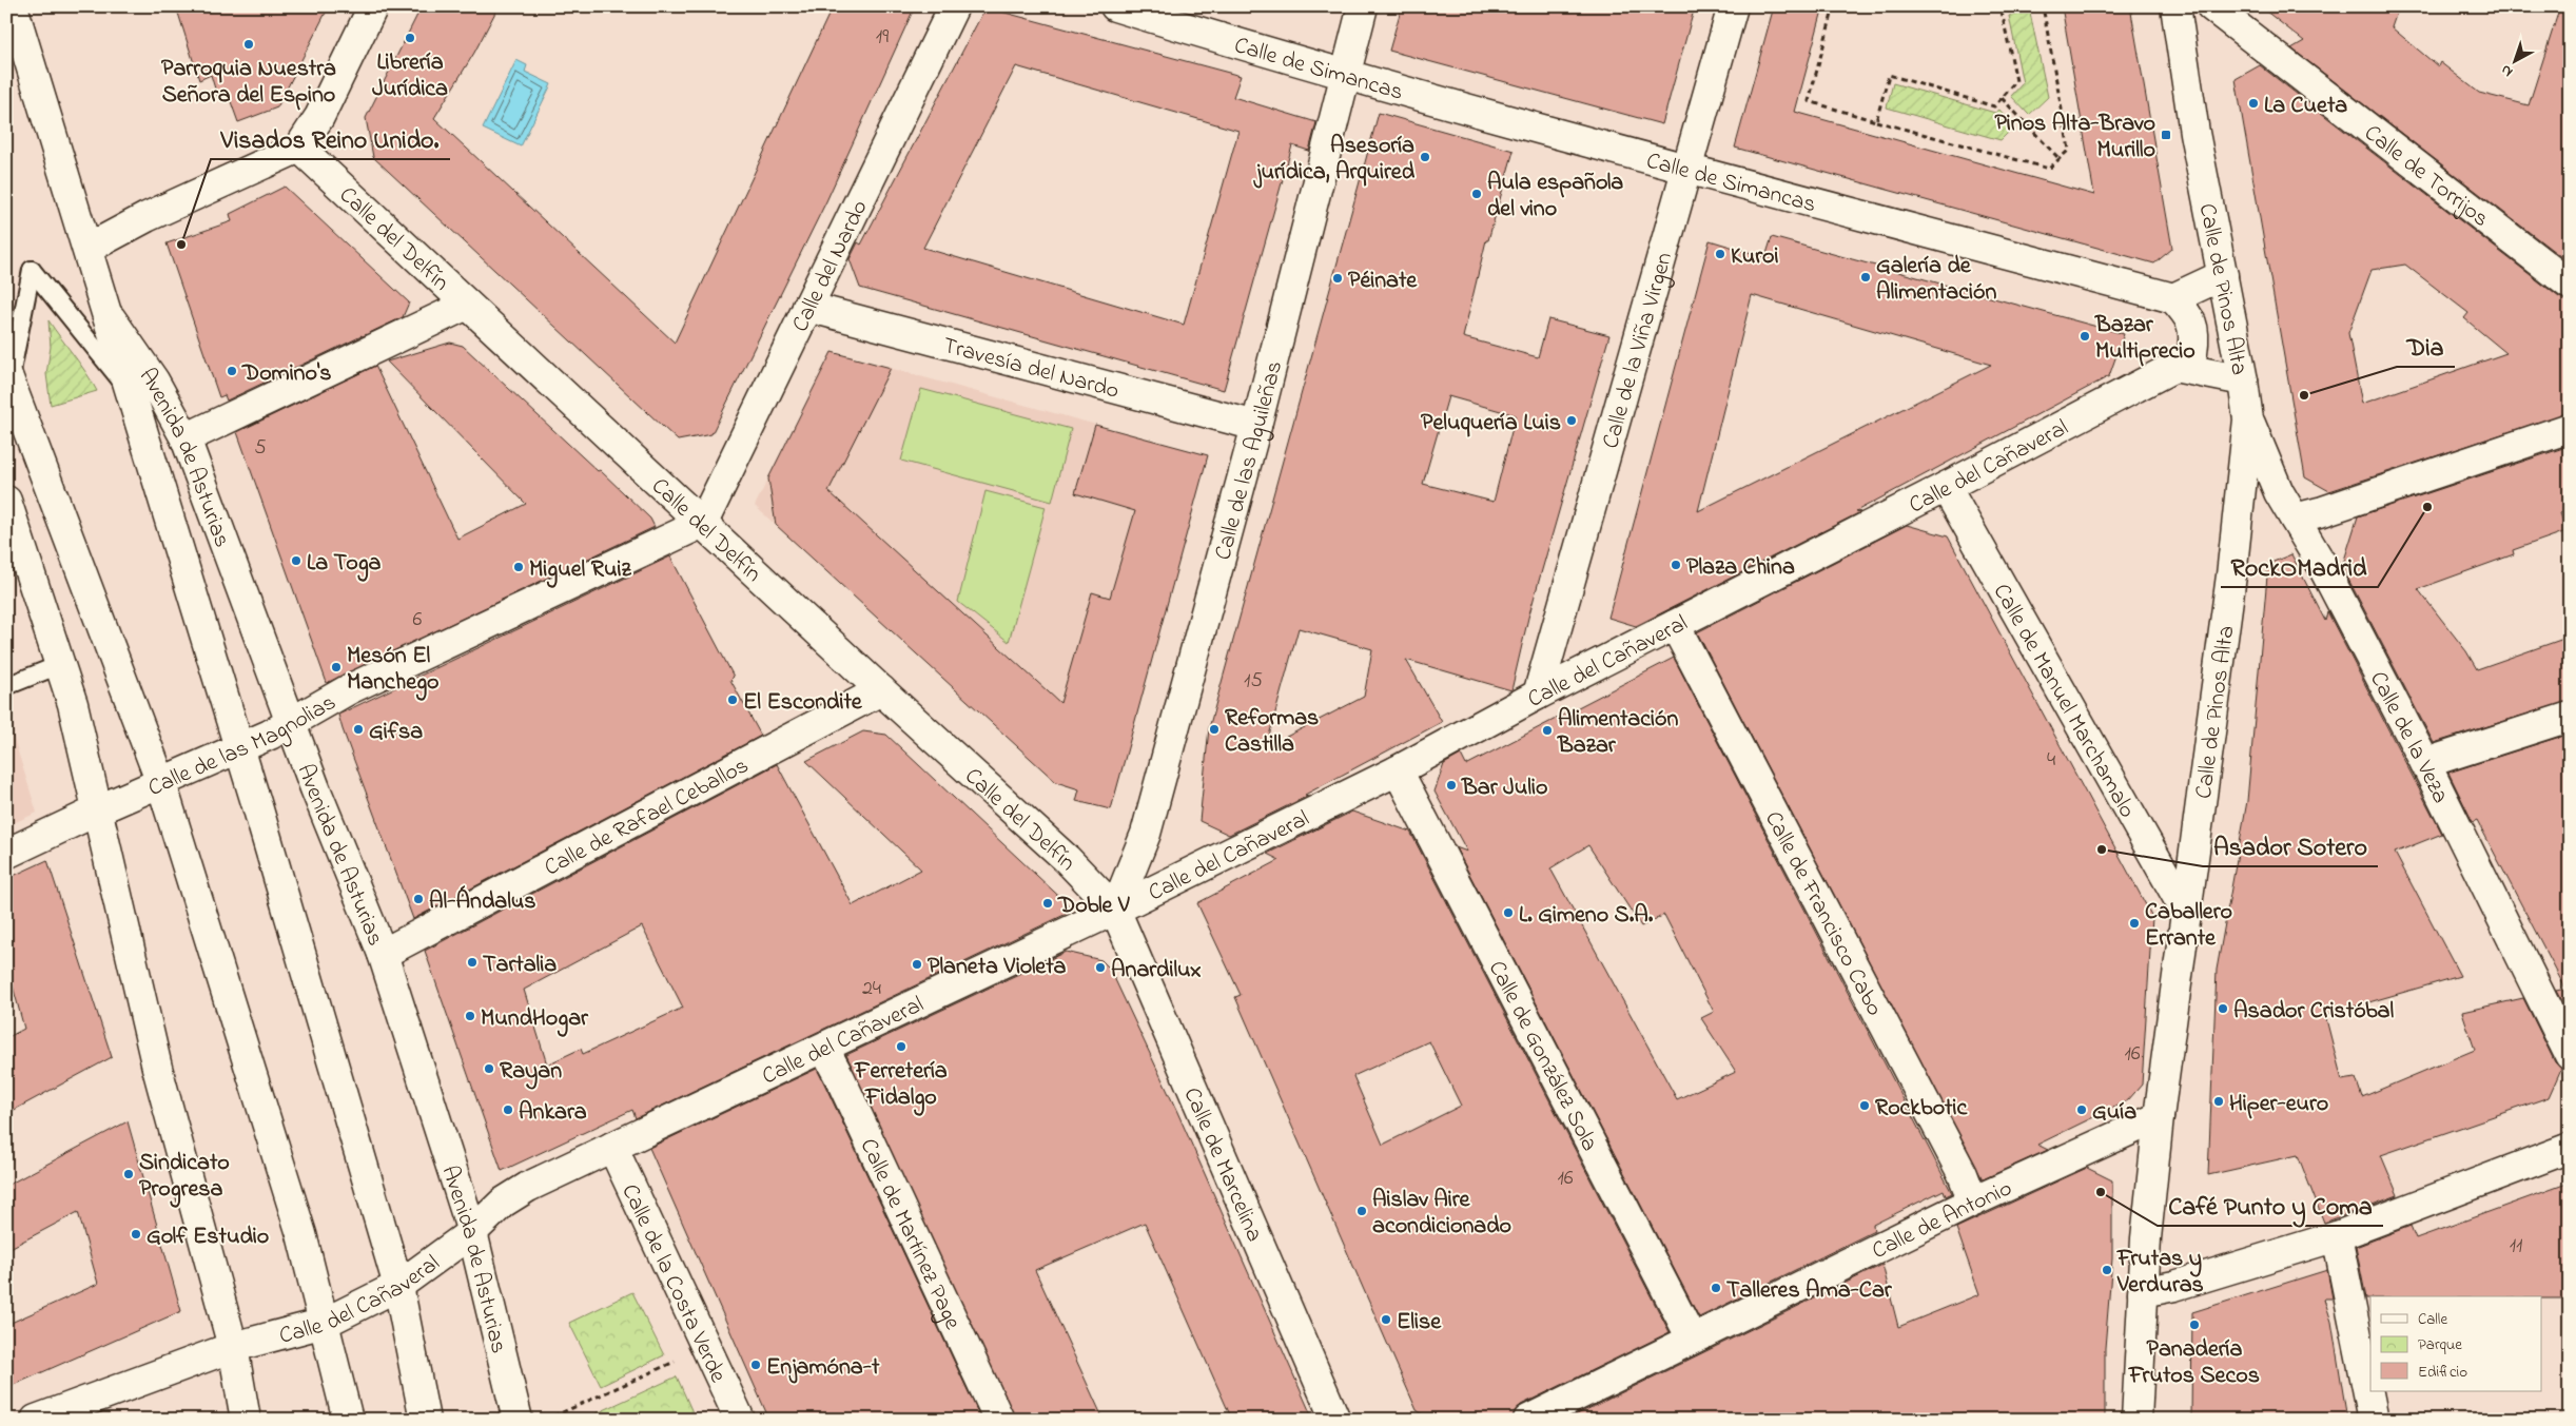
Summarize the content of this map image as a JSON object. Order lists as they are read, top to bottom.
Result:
{
  "streets": {
    "street": [
      "Calle de Simancas",
      "Calle de Torrijos",
      "Calle del Delfín",
      "Calle del Nardo",
      "Calle de Pinos Alta",
      "Calle de la Viña Virgen",
      "Travesía del Nardo",
      "Avenida de Asturias",
      "Calle de las Aguileñas",
      "Calle del Cañaveral",
      "Calle de Manuel Marchamalo",
      "Calle de la Veza",
      "Calle de las Magnolias",
      "Calle de Rafael Ceballos",
      "Calle de Francisco Cabo",
      "Calle de González Sola",
      "Calle de Marcelina",
      "Calle de Antonio",
      "Calle de Martínez Page",
      "Calle de la Costa Verde"
    ]
  },
  "crossings": [
    ["Calle de Simancas", "Calle de la Viña Virgen"],
    ["Calle de Simancas", "Calle de las Aguileñas"],
    ["Calle de Simancas", "Calle del Cañaveral"],
    ["Calle del Delfín", "Calle del Nardo"],
    ["Calle del Delfín", "Calle de las Aguileñas"],
    ["Calle del Delfín", "Calle del Cañaveral"],
    ["Calle del Delfín", "Calle de las Magnolias"],
    ["Calle del Delfín", "Calle de Rafael Ceballos"],
    ["Calle del Delfín", "Calle de Marcelina"],
    ["Calle del Nardo", "Travesía del Nardo"],
    ["Calle del Nardo", "Calle de las Magnolias"],
    ["Calle de Pinos Alta", "Calle de Manuel Marchamalo"],
    ["Calle de Pinos Alta", "Calle de la Veza"],
    ["Calle de Pinos Alta", "Calle de Antonio"],
    ["Calle de la Viña Virgen", "Calle del Cañaveral"],
    ["Travesía del Nardo", "Calle de las Aguileñas"],
    ["Avenida de Asturias", "Calle del Cañaveral"],
    ["Avenida de Asturias", "Calle de las Magnolias"],
    ["Avenida de Asturias", "Calle de Rafael Ceballos"],
    ["Calle de las Aguileñas", "Calle del Cañaveral"],
    ["Calle de las Aguileñas", "Calle de Marcelina"],
    ["Calle del Cañaveral", "Calle de Manuel Marchamalo"],
    ["Calle del Cañaveral", "Calle de Francisco Cabo"],
    ["Calle del Cañaveral", "Calle de González Sola"],
    ["Calle del Cañaveral", "Calle de Marcelina"],
    ["Calle del Cañaveral", "Calle de Martínez Page"],
    ["Calle del Cañaveral", "Calle de la Costa Verde"],
    ["Calle de Francisco Cabo", "Calle de Antonio"],
    ["Calle de González Sola", "Calle de Antonio"]
  ],
  "places": {
    "other": [
      "Librería Jurídica",
      "Parroquia Nuestra Señora del Espino",
      "La Cueta",
      "Asesoría jurídica, Arquired",
      "Aula española del vino",
      "Visados Reino Unido.",
      "Kuroi",
      "Galería de Alimentación",
      "Péinate",
      "Bazar Multiprecio",
      "Domino's",
      "Dia",
      "Peluquería Luis",
      "RockOMadrid",
      "La Toga",
      "Plaza China",
      "Miguel Ruiz",
      "Mesón El Manchego",
      "El Escondite",
      "Gifsa",
      "Reformas Castilla",
      "Alimentación Bazar",
      "Bar Julio",
      "Asador Sotero",
      "Al-Ándalus",
      "Doble V",
      "L. Gimeno S.A.",
      "Caballero Errante",
      "Tartalia",
      "Planeta Violeta",
      "Anardilux",
      "Asador Cristóbal",
      "MundHogar",
      "Ferretería Fidalgo",
      "Rayan",
      "Hiper-euro",
      "Rockbotic",
      "Ankara",
      "Guía",
      "Sindicato Progresa",
      "Café Punto y Coma",
      "Aislav Aire acondicionado",
      "Golf Estudio",
      "Frutas y Verduras",
      "Talleres Ama-Car",
      "Elise",
      "Panadería Frutos Secos",
      "Enjamóna-t"
    ],
    "transit": ["Pinos Alta-Bravo Murillo"]
  },
  "house_numbers": [
    "19",
    "5",
    "6",
    "15",
    "4",
    "24",
    "16",
    "16",
    "11"
  ],
  "legend": ["Calle", "Parque", "Edificio"],
  "north": "bottom left"
}
